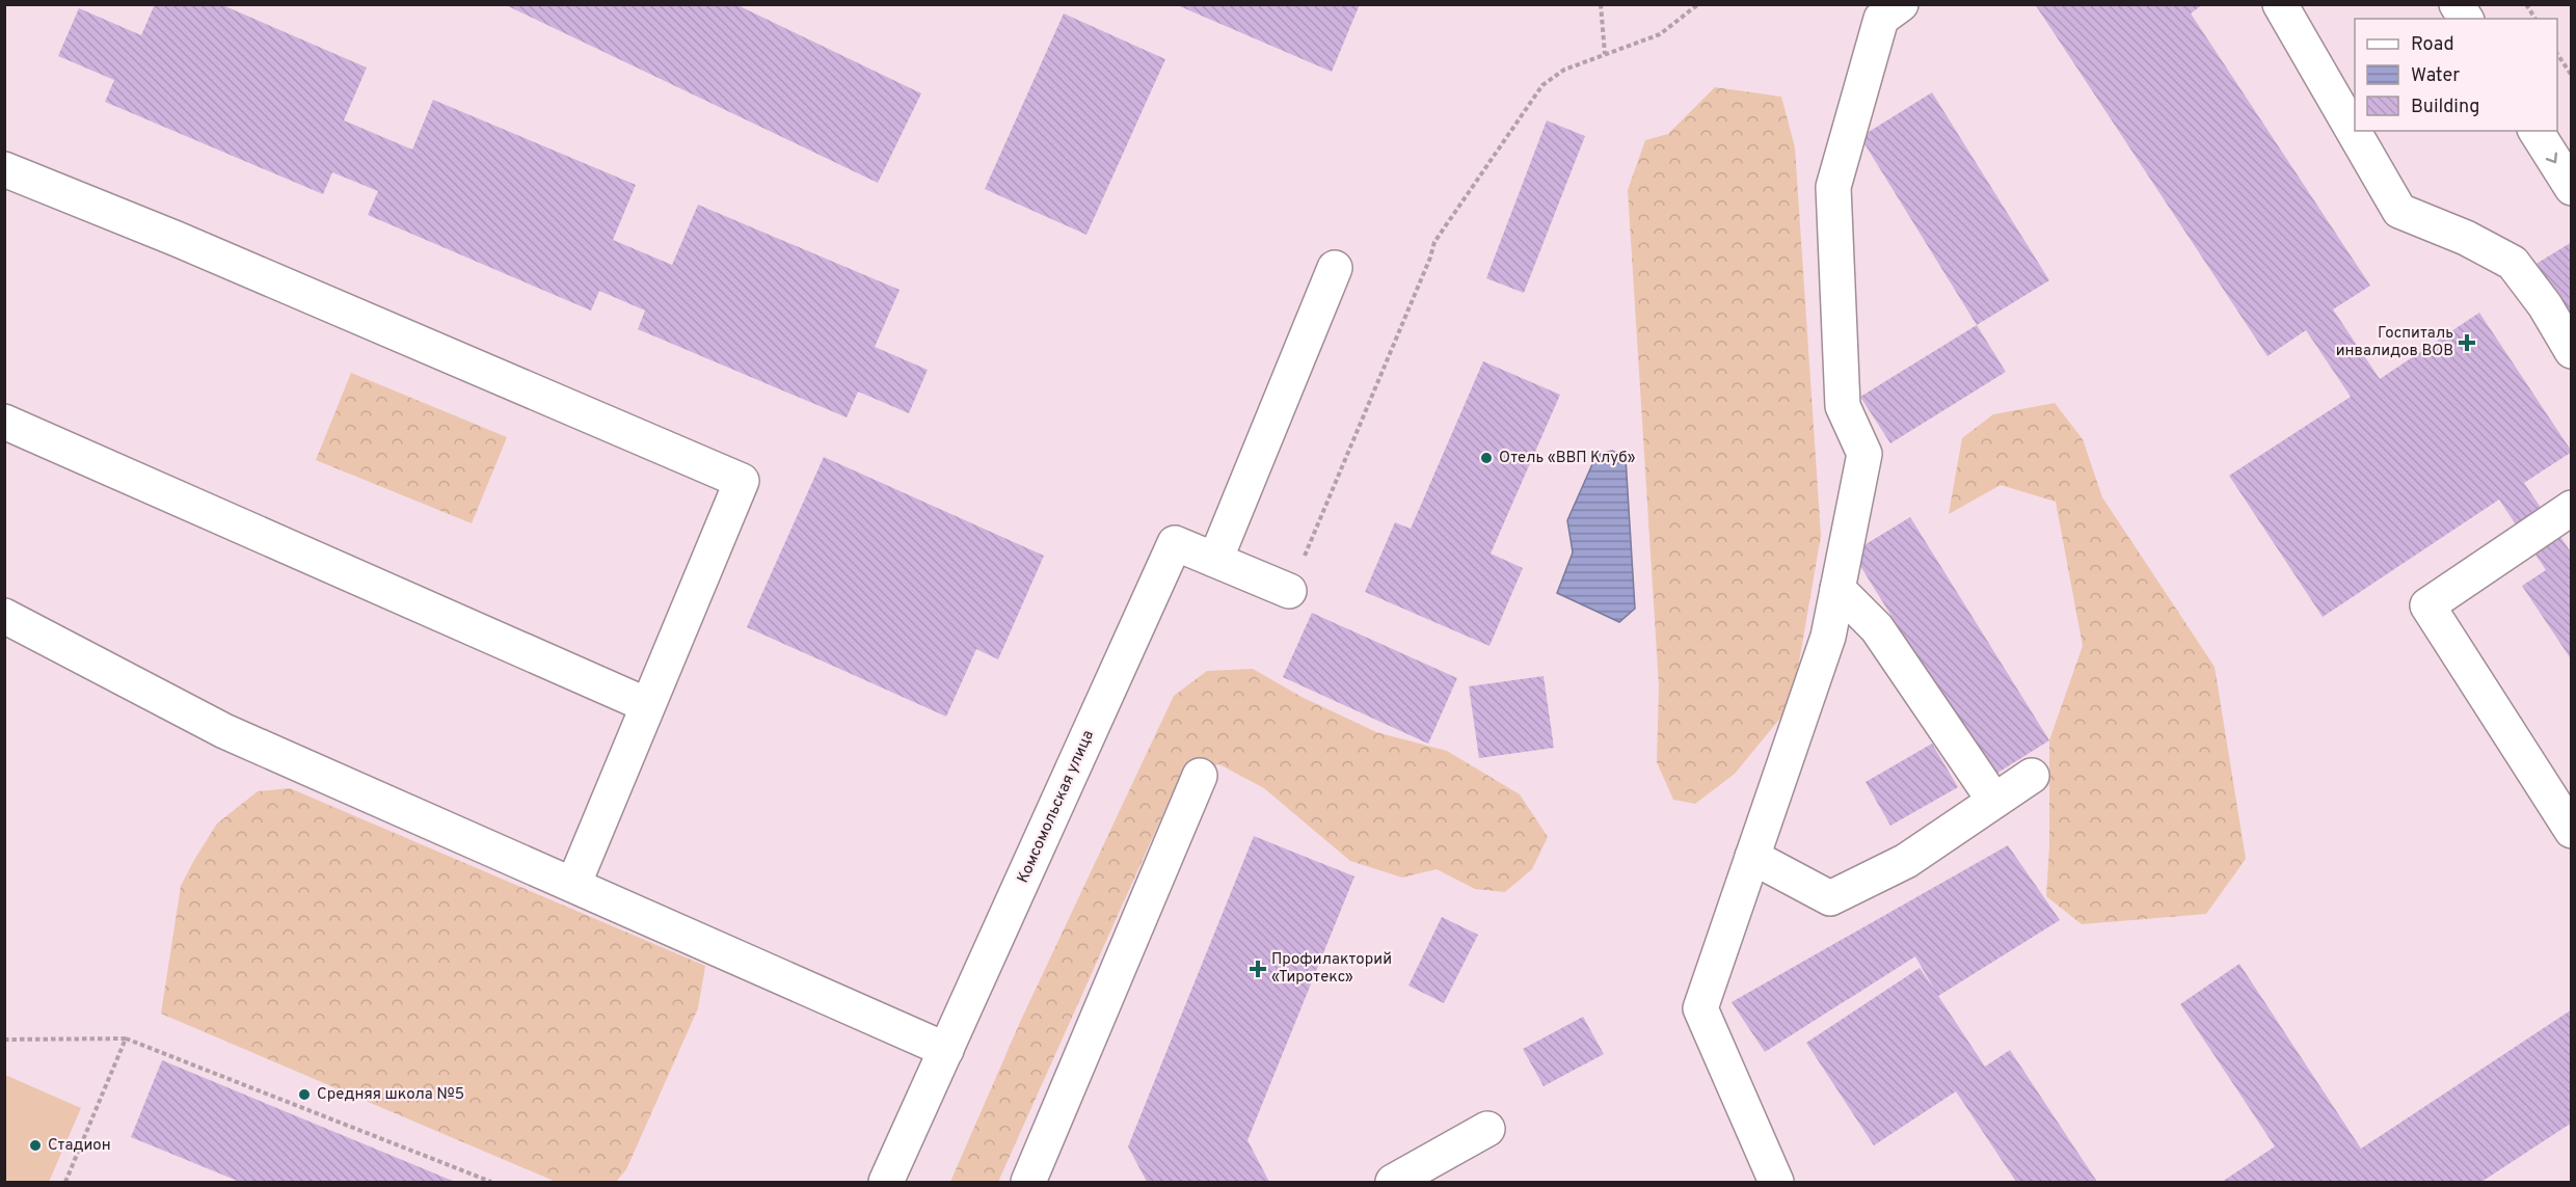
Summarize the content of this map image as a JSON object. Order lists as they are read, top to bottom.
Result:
{
  "streets": {
    "street": ["Комсомольская улица"]
  },
  "places": {
    "health": ["Госпиталь инвалидов ВОВ", "Профилакторий «Тиротекс»"],
    "other": ["Отель «ВВП Клуб»", "Средняя школа №5", "Стадион"]
  },
  "legend": ["Road", "Water", "Building"]
}
